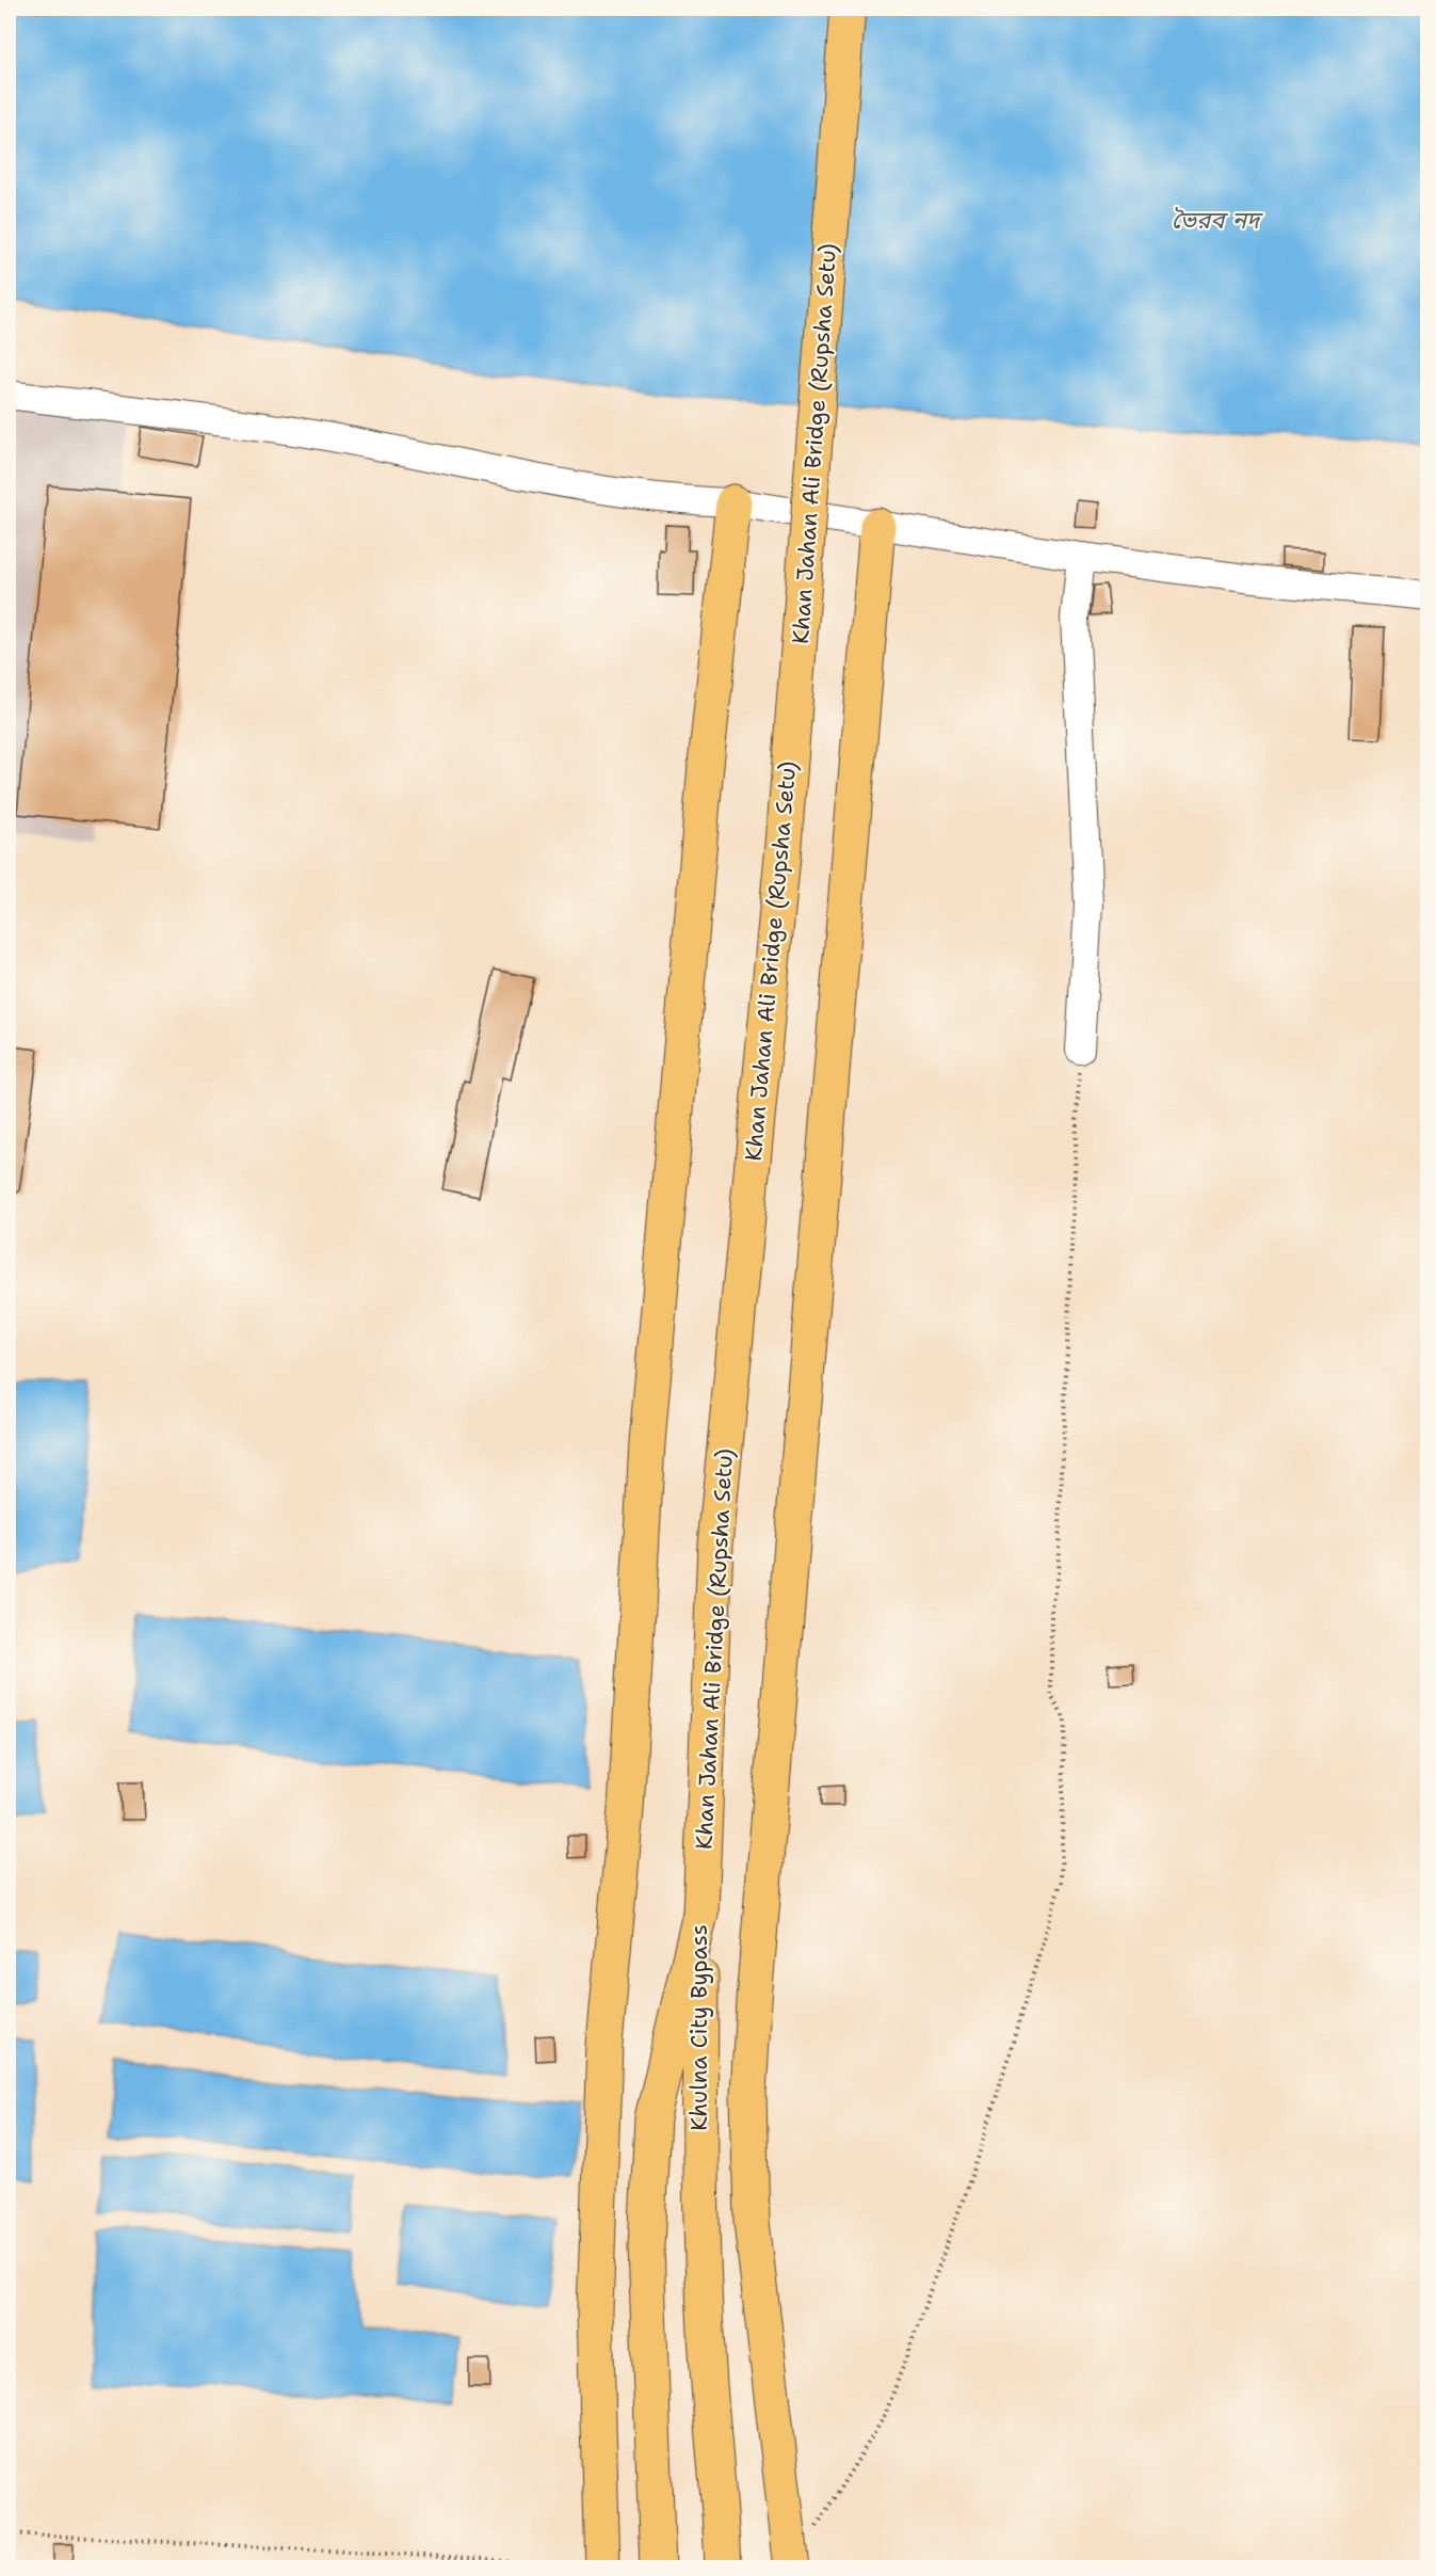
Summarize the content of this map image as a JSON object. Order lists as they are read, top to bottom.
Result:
{
  "streets": {
    "highway": ["Khan Jahan Ali Bridge (Rupsha Setu)", "Khulna City Bypass"]
  },
  "crossings": [
    ["Khan Jahan Ali Bridge (Rupsha Setu)", "Khulna City Bypass"]
  ],
  "water": ["ভৈরব নদ"]
}
